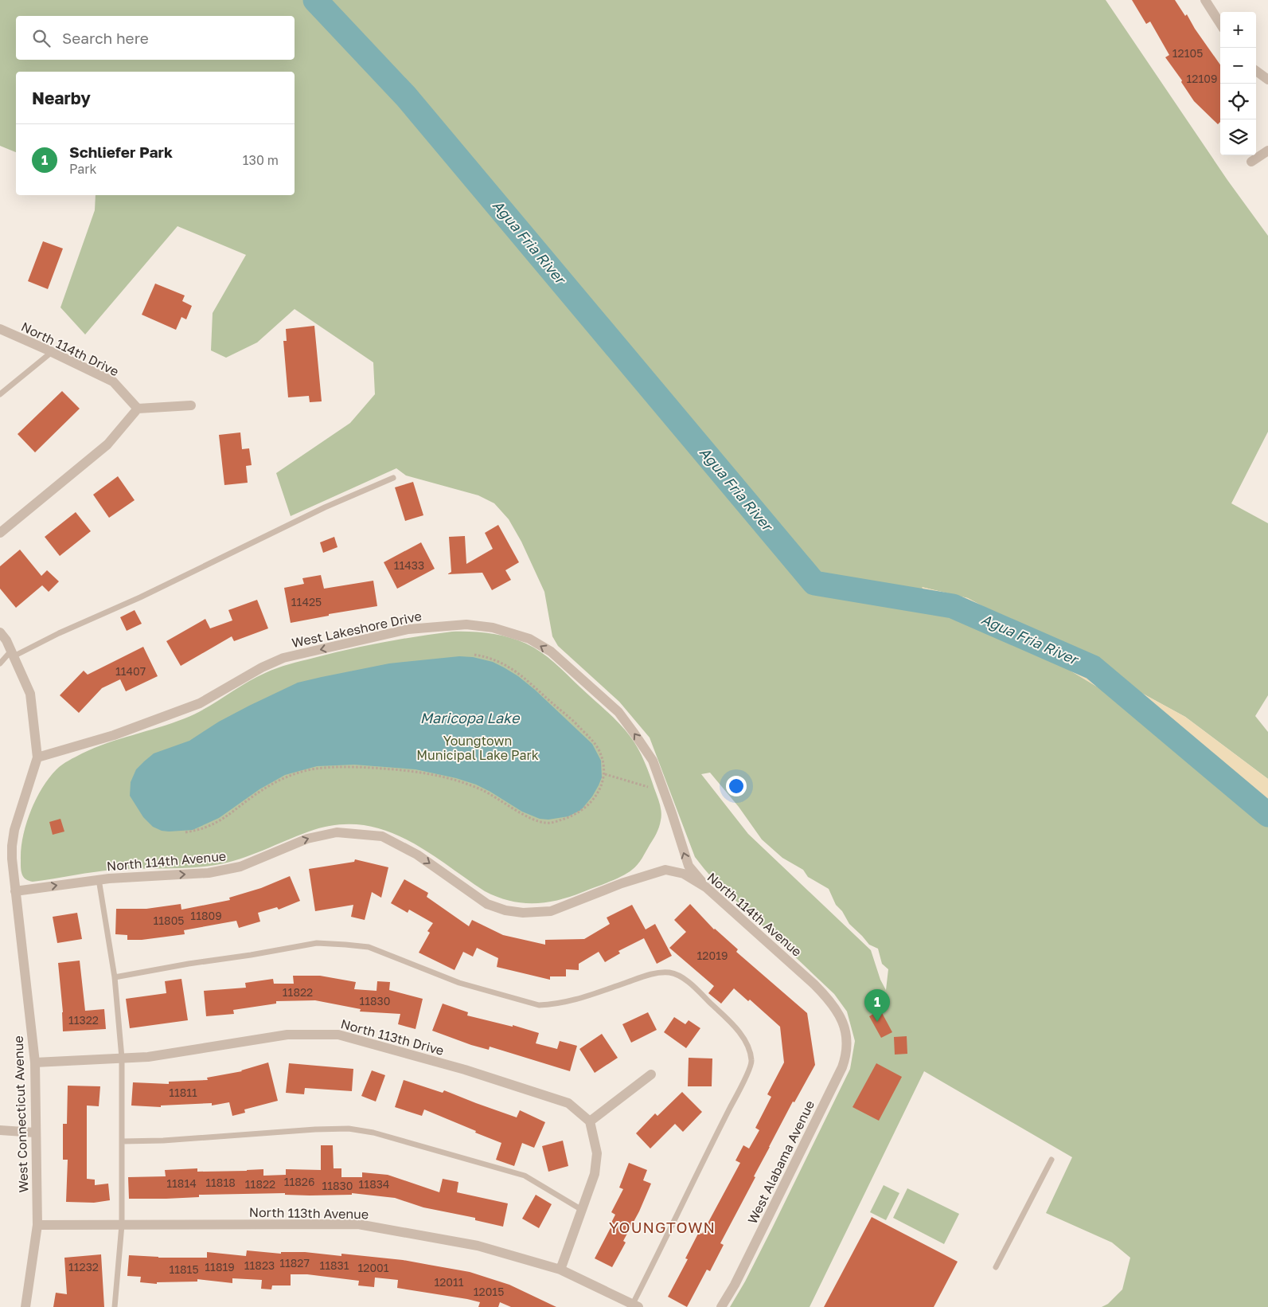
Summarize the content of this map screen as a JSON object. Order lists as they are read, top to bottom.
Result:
{
  "streets": {
    "street": [
      "North 114th Drive",
      "West Lakeshore Drive",
      "North 114th Avenue",
      "North 113th Drive",
      "West Connecticut Avenue",
      "West Alabama Avenue",
      "North 113th Avenue"
    ]
  },
  "crossings": [
    ["West Lakeshore Drive", "North 114th Avenue"],
    ["West Lakeshore Drive", "West Connecticut Avenue"],
    ["North 114th Avenue", "West Connecticut Avenue"],
    ["North 114th Avenue", "West Alabama Avenue"],
    ["North 113th Drive", "West Connecticut Avenue"],
    ["West Connecticut Avenue", "North 113th Avenue"]
  ],
  "one_way": ["West Lakeshore Drive", "North 114th Avenue"],
  "districts": ["YOUNGTOWN"],
  "water": ["Agua Fria River", "Maricopa Lake"],
  "parks": ["Youngtown Municipal Lake Park"],
  "house_numbers": [
    "12105",
    "12109",
    "11433",
    "11425",
    "11407",
    "11809",
    "11805",
    "12019",
    "11822",
    "11830",
    "11322",
    "11811",
    "11826",
    "11818",
    "11814",
    "11822",
    "11834",
    "11830",
    "11827",
    "11823",
    "11831",
    "11232",
    "11819",
    "12001",
    "11815",
    "12011",
    "12015"
  ],
  "page": {
    "map_buttons": ["+", "−"],
    "search": "Search here",
    "heading": "Nearby",
    "list": [
      {
        "mark": "1",
        "name": "Schliefer Park",
        "note": "Park",
        "value": "130 m"
      }
    ],
    "pins": "1"
  }
}
